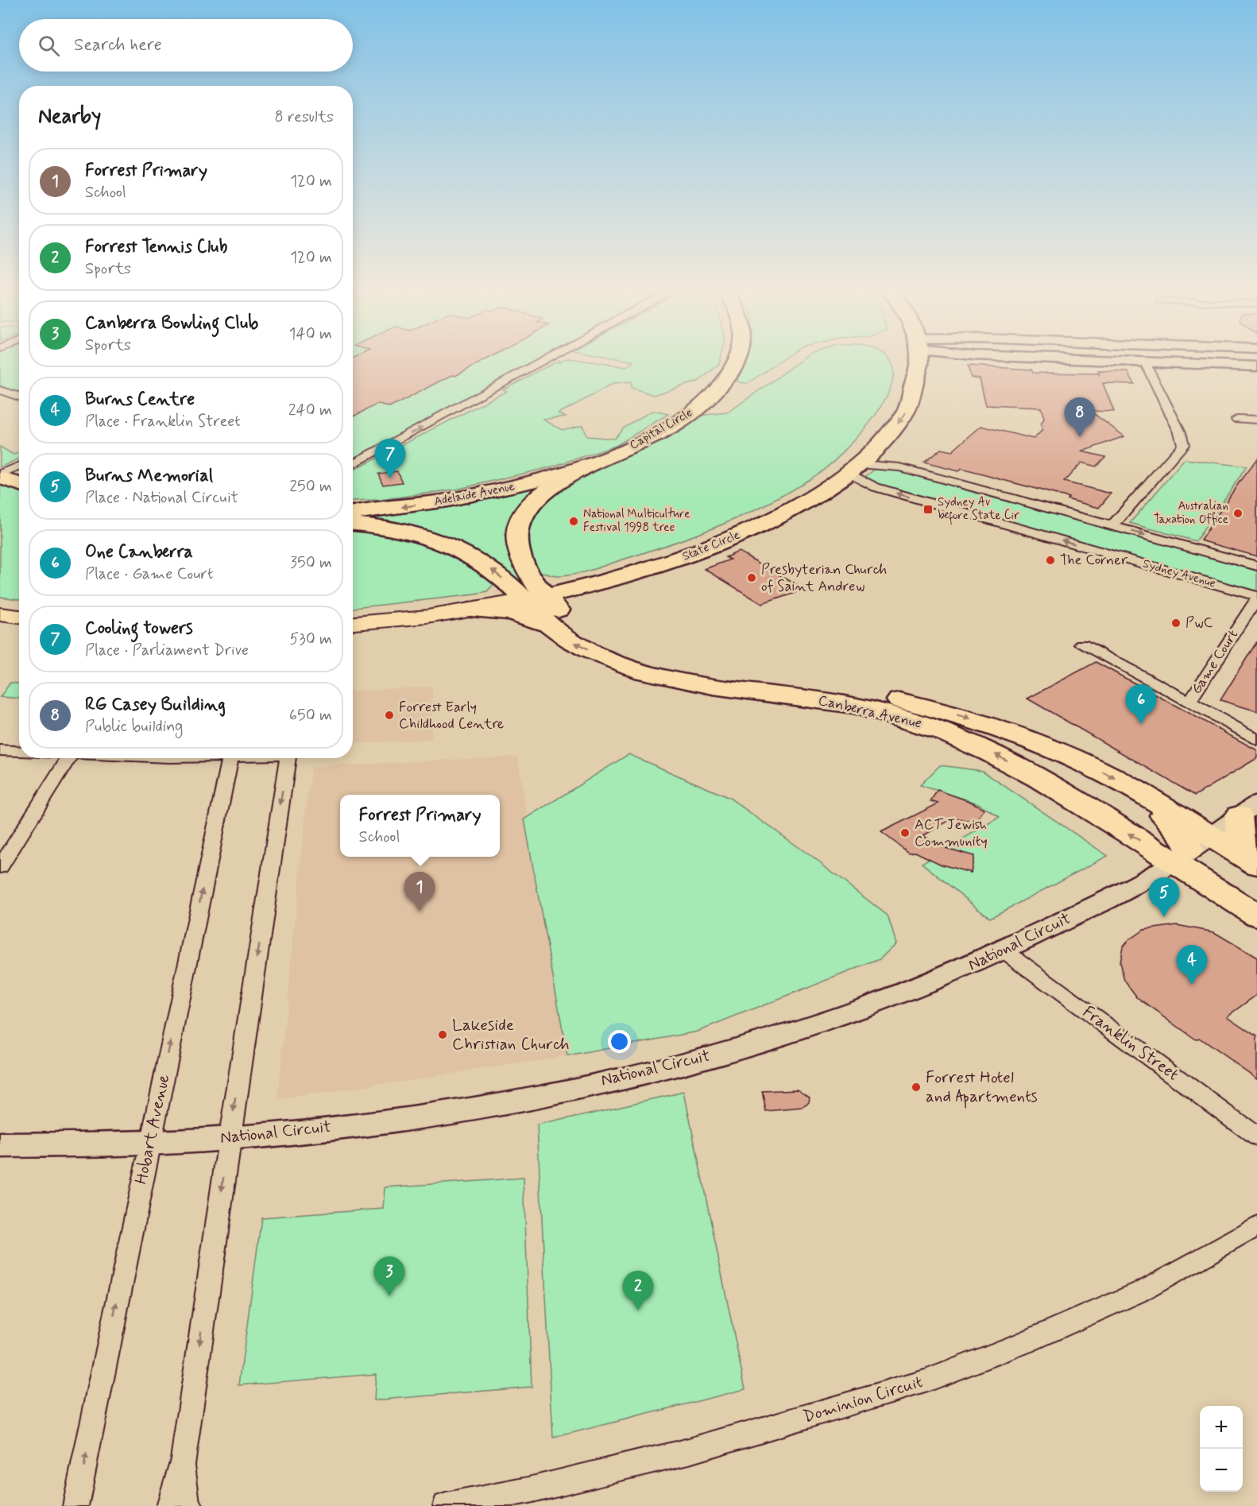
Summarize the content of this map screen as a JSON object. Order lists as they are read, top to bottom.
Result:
{
  "streets": {
    "highway": [
      "Capital Circle",
      "Adelaide Avenue",
      "State Circle",
      "Canberra Avenue"
    ],
    "main road": ["National Circuit"],
    "street": [
      "Sydney Avenue",
      "Game Court",
      "Franklin Street",
      "Hobart Avenue",
      "Dominion Circuit"
    ]
  },
  "crossings": [
    ["Capital Circle", "Adelaide Avenue"],
    ["State Circle", "Sydney Avenue"],
    ["State Circle", "Canberra Avenue"],
    ["Sydney Avenue", "Game Court"],
    ["Canberra Avenue", "National Circuit"],
    ["National Circuit", "Franklin Street"],
    ["National Circuit", "Hobart Avenue"]
  ],
  "places": {
    "transit": ["Sydney Av before State Cir"],
    "other": [
      "Australian Taxation Office",
      "National Multiculture Festival 1998 tree",
      "The Corner",
      "Presbyterian Church of Saint Andrew",
      "PwC",
      "Forrest Early Childhood Centre",
      "ACT Jewish Community",
      "Lakeside Christian Church",
      "Forrest Hotel and Apartments"
    ]
  },
  "page": {
    "search": "Search here",
    "heading": ["Nearby", "8 results"],
    "list": [
      {
        "mark": "1",
        "name": "Forrest Primary",
        "note": "School",
        "value": "120 m"
      },
      {
        "mark": "2",
        "name": "Forrest Tennis Club",
        "note": "Sports",
        "value": "120 m"
      },
      {
        "mark": "3",
        "name": "Canberra Bowling Club",
        "note": "Sports",
        "value": "140 m"
      },
      {
        "mark": "4",
        "name": "Burns Centre",
        "note": "Place · Franklin Street",
        "value": "240 m"
      },
      {
        "mark": "5",
        "name": "Burns Memorial",
        "note": "Place · National Circuit",
        "value": "250 m"
      },
      {
        "mark": "6",
        "name": "One Canberra",
        "note": "Place · Game Court",
        "value": "350 m"
      },
      {
        "mark": "7",
        "name": "Cooling towers",
        "note": "Place · Parliament Drive",
        "value": "530 m"
      },
      {
        "mark": "8",
        "name": "RG Casey Building",
        "note": "Public building",
        "value": "650 m"
      }
    ],
    "pins": [
      "8",
      "7",
      "6",
      "1",
      "5",
      "4",
      "3",
      "2"
    ],
    "popup": ["Forrest Primary", "School"],
    "map_buttons": ["+", "−"]
  }
}
